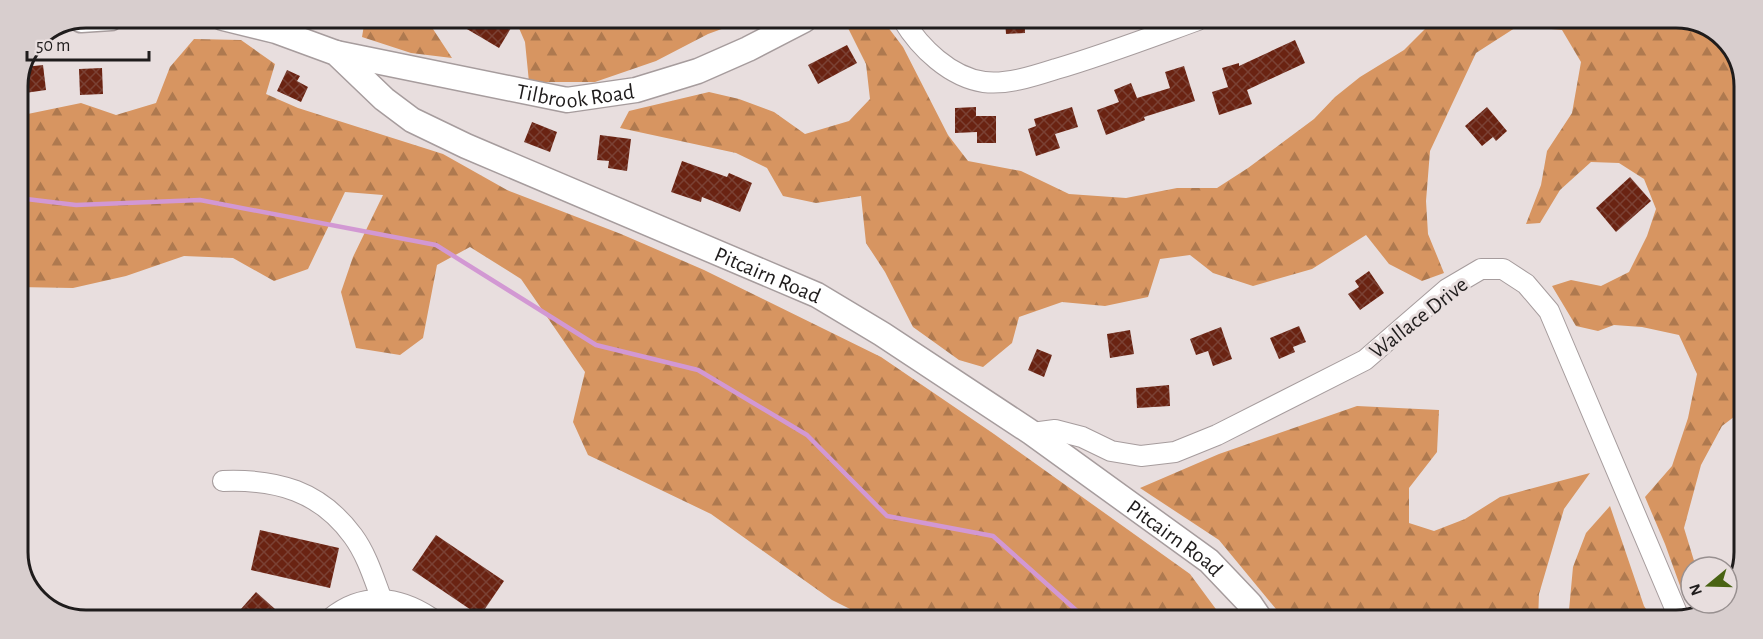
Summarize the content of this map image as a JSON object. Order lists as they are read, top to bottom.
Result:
{
  "streets": {
    "street": ["Tilbrook Road", "Pitcairn Road", "Wallace Drive"]
  },
  "crossings": [
    ["Tilbrook Road", "Pitcairn Road"],
    ["Pitcairn Road", "Wallace Drive"]
  ],
  "scale_bar": "50 m",
  "north": "left"
}
